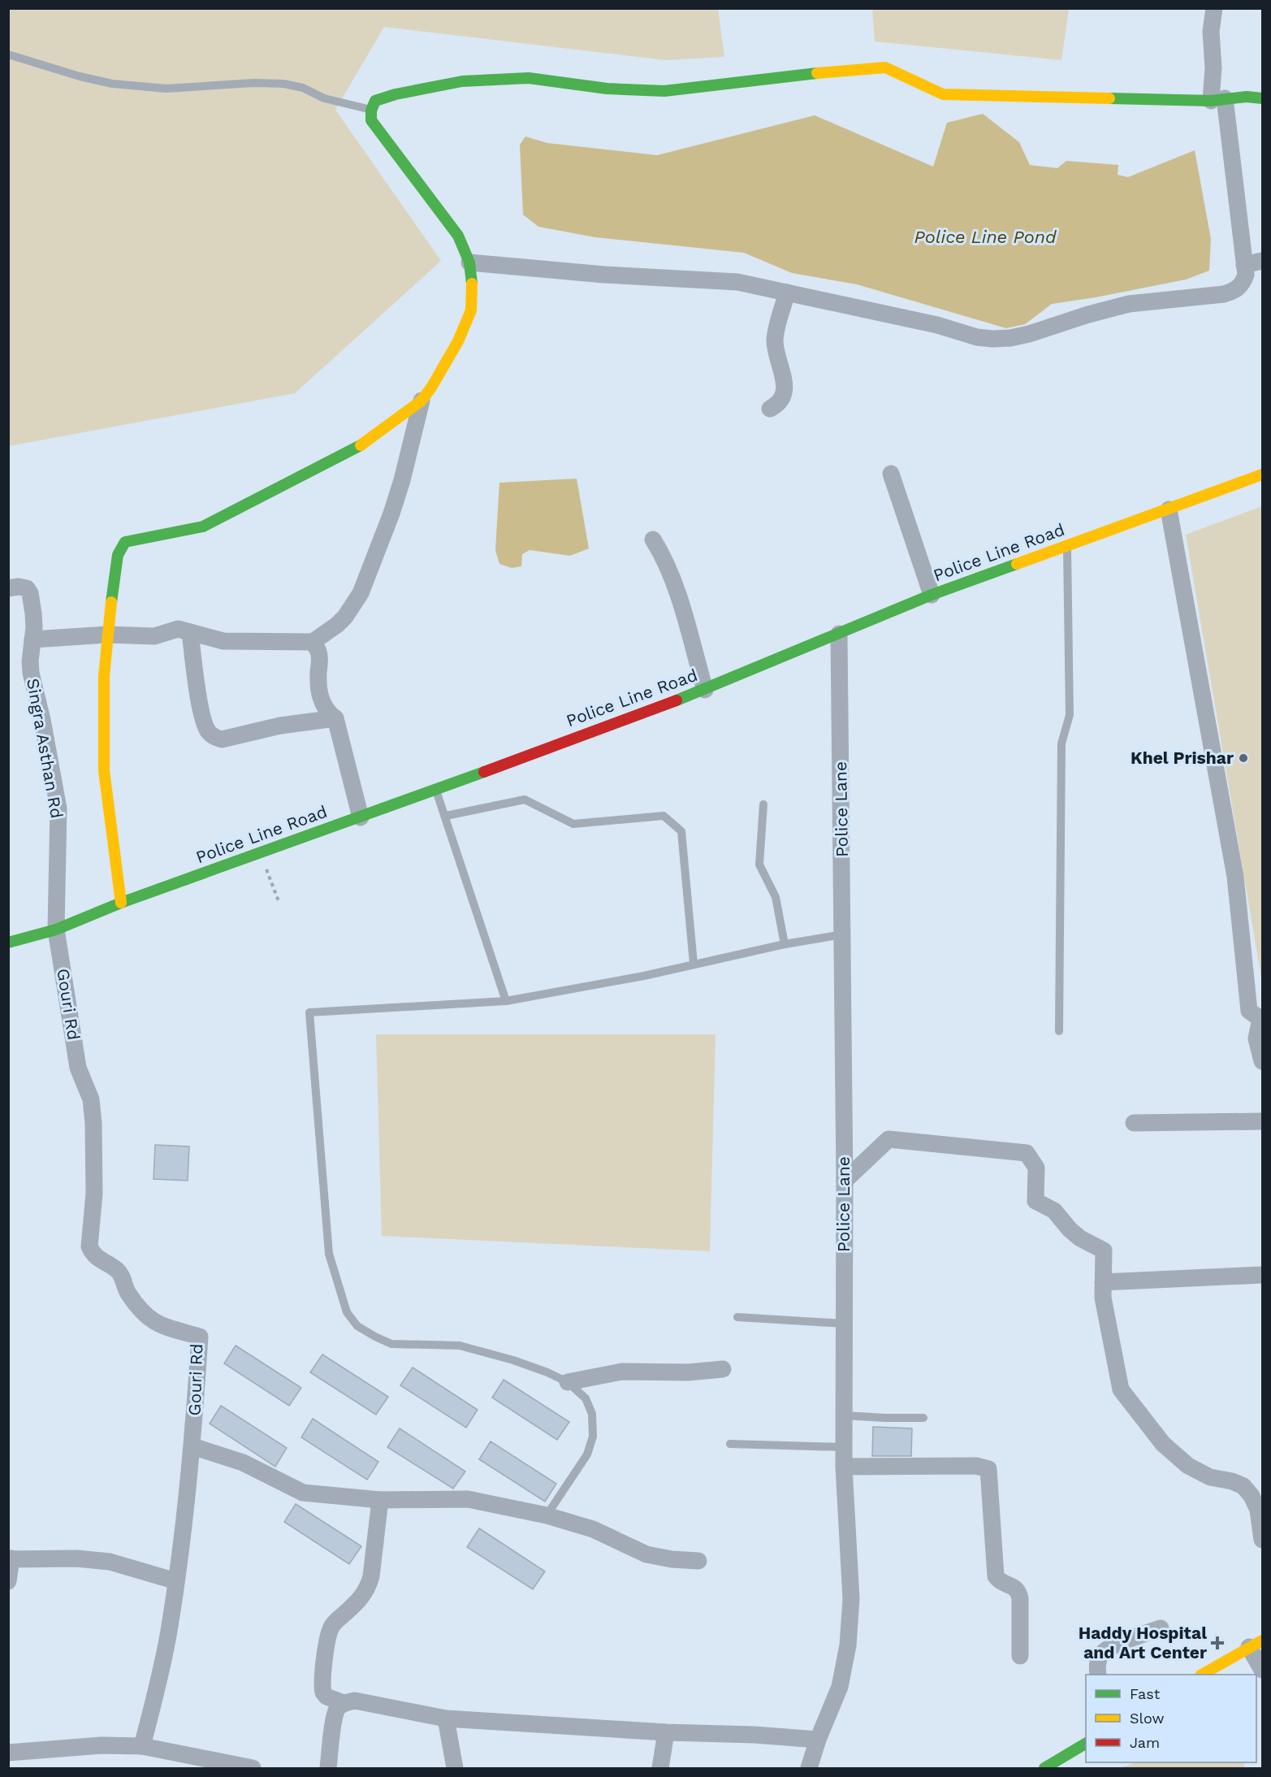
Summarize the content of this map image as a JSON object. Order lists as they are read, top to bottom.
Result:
{
  "streets": {
    "street": [
      "Police Line Road",
      "Singra Asthan Rd",
      "Police Lane",
      "Gouri Rd"
    ]
  },
  "crossings": [
    ["Police Line Road", "Singra Asthan Rd"],
    ["Police Line Road", "Police Lane"],
    ["Police Line Road", "Gouri Rd"],
    ["Singra Asthan Rd", "Gouri Rd"]
  ],
  "water": ["Police Line Pond"],
  "places": {
    "other": ["Khel Prishar"],
    "health": ["Haddy Hospital and Art Center"]
  },
  "legend": ["Fast", "Slow", "Jam"]
}
